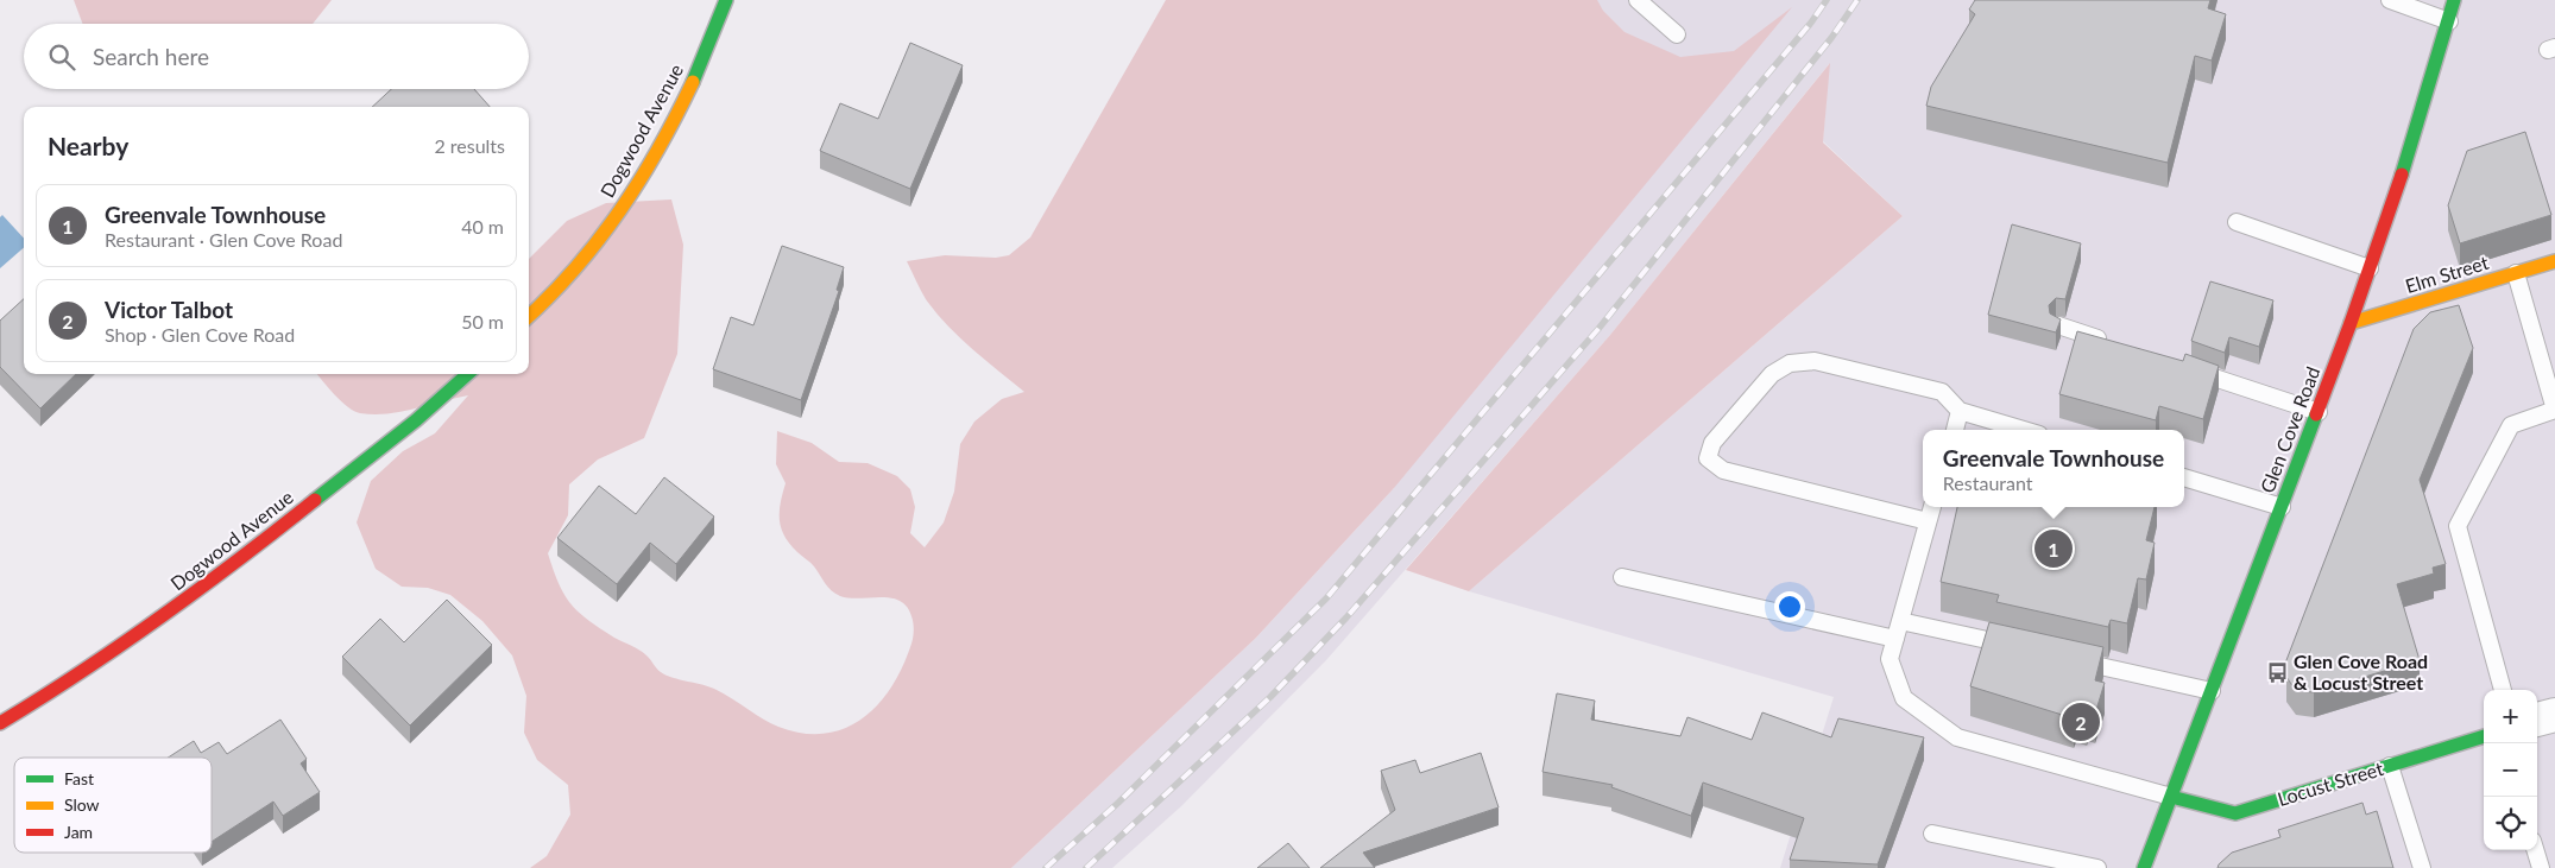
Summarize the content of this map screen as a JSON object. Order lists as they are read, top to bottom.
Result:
{
  "streets": {
    "street": [
      "Dogwood Avenue",
      "Elm Street",
      "Glen Cove Road",
      "Locust Street"
    ]
  },
  "crossings": [
    ["Elm Street", "Glen Cove Road"],
    ["Glen Cove Road", "Locust Street"]
  ],
  "places": {
    "bus stop": ["Glen Cove Road & Locust Street"]
  },
  "legend": ["Fast", "Slow", "Jam"],
  "page": {
    "search": "Search here",
    "heading": ["Nearby", "2 results"],
    "list": [
      {
        "mark": "1",
        "name": "Greenvale Townhouse",
        "note": "Restaurant · Glen Cove Road",
        "value": "40 m"
      },
      {
        "mark": "2",
        "name": "Victor Talbot",
        "note": "Shop · Glen Cove Road",
        "value": "50 m"
      }
    ],
    "popup": ["Greenvale Townhouse", "Restaurant"],
    "pins": ["1", "2"],
    "map_buttons": ["+", "−"]
  }
}
